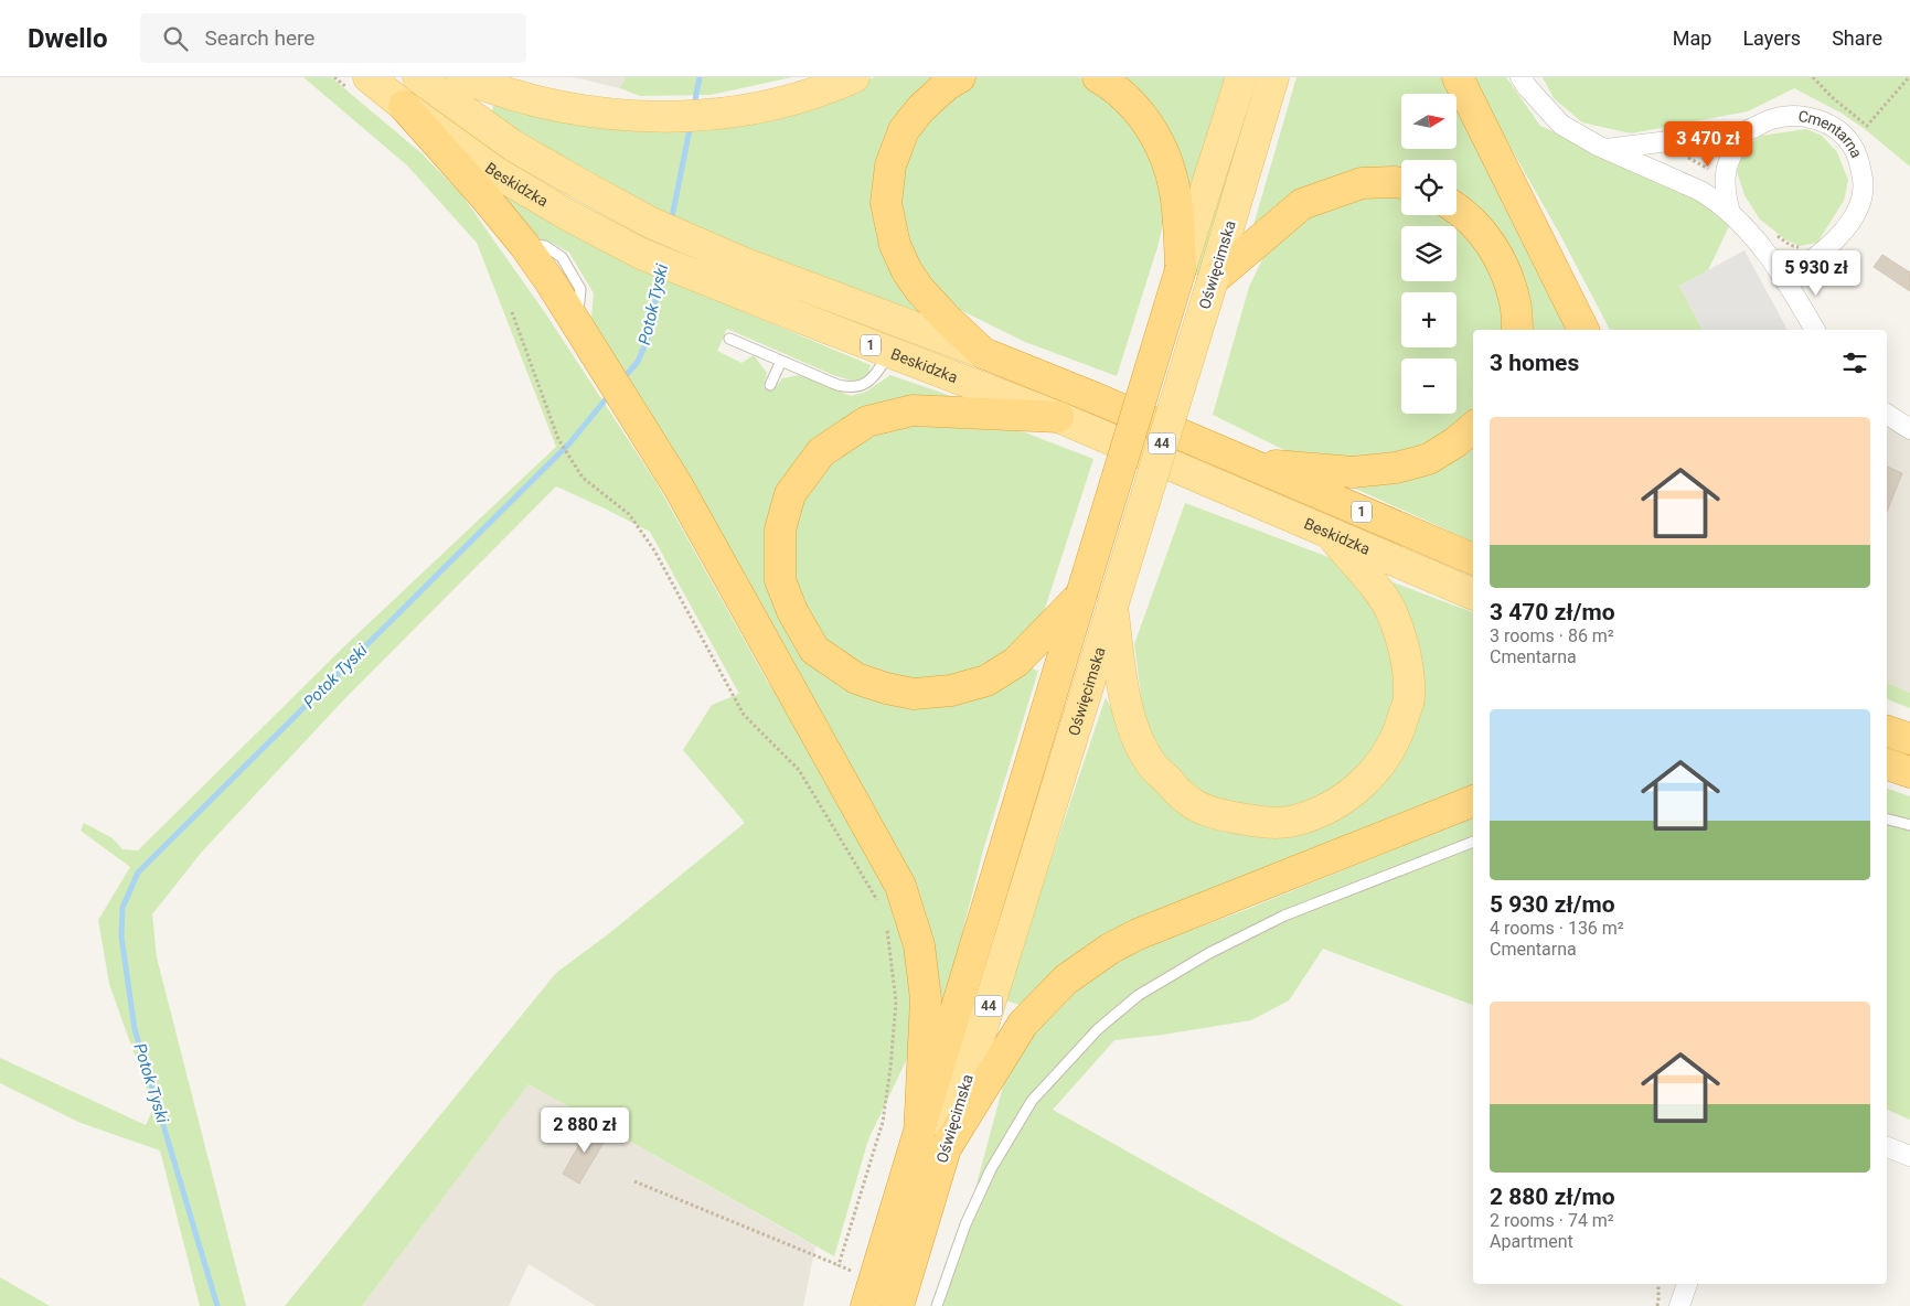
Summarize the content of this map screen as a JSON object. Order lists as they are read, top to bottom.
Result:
{
  "streets": {
    "highway": [
      "Beskidzka",
      "Oświęcimska",
      "1",
      "44"
    ],
    "street": ["Cmentarna"]
  },
  "water": ["Potok Tyski"],
  "north": "right",
  "page": {
    "header": "Dwello",
    "search": "Search here",
    "nav": ["Map", "Layers", "Share"],
    "map_buttons": ["+", "−"],
    "price": ["3 470 zł", "5 930 zł", "2 880 zł"],
    "heading": "3 homes",
    "list": [
      {
        "name": "3 470 zł/mo",
        "note": "3 rooms · 86 m² · Cmentarna"
      },
      {
        "name": "5 930 zł/mo",
        "note": "4 rooms · 136 m² · Cmentarna"
      },
      {
        "name": "2 880 zł/mo",
        "note": "2 rooms · 74 m² · Apartment"
      }
    ]
  }
}
